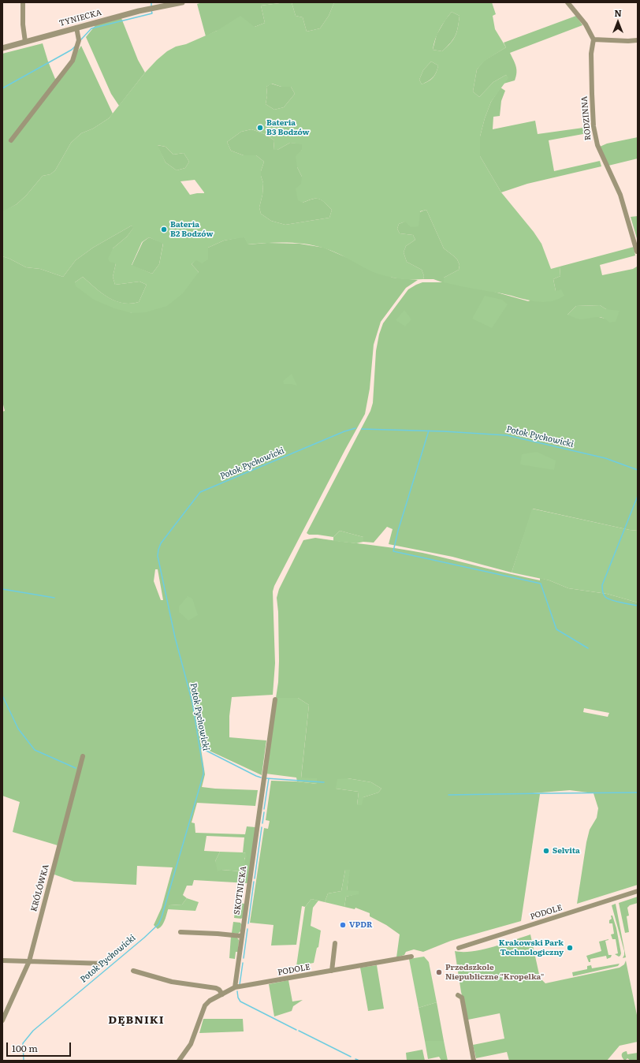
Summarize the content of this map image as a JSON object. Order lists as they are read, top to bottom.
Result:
{
  "streets": {
    "street": [
      "TYNIECKA",
      "RODZINNA",
      "KRÓLÓWKA",
      "SKOTNICKA",
      "PODOLE"
    ]
  },
  "crossings": [
    ["SKOTNICKA", "PODOLE"]
  ],
  "districts": ["DĘBNIKI"],
  "water": ["Potok Pychowicki"],
  "places": [
    "Bateria B3 Bodzów",
    "Bateria B2 Bodzów",
    "Selvita",
    "VPDR",
    "Krakowski Park Technologiczny",
    "Przedszkole Niepubliczne \"Kropelka\""
  ],
  "scale_bar": "100 m",
  "north": "top"
}
